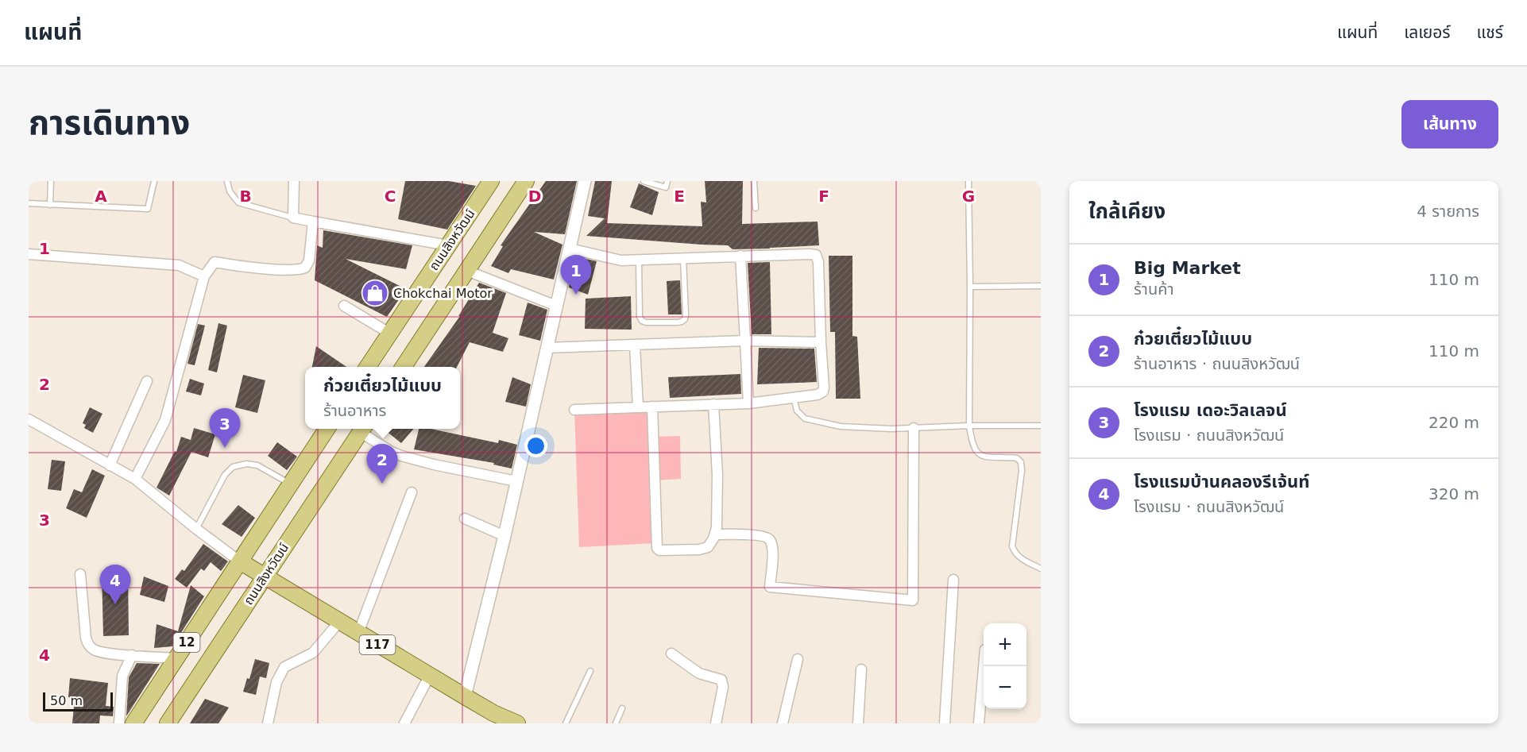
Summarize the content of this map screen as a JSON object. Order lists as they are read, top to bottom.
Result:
{
  "streets": {
    "main road": ["ถนนสิงหวัฒน์", "12", "117"]
  },
  "crossings": [
    ["ถนนสิงหวัฒน์", "117"],
    ["12", "117"]
  ],
  "places": {
    "shop": ["Chokchai Motor"]
  },
  "scale_bar": "50 m",
  "page": {
    "header": "แผนที่",
    "nav": ["แผนที่", "เลเยอร์", "แชร์"],
    "title": "การเดินทาง",
    "buttons": "เส้นทาง",
    "heading": ["ใกล้เคียง", "4 รายการ"],
    "list": [
      {
        "mark": "1",
        "name": "Big Market",
        "note": "ร้านค้า",
        "value": "110 m"
      },
      {
        "mark": "2",
        "name": "ก๋วยเตี๋ยวไม้แบบ",
        "note": "ร้านอาหาร · ถนนสิงหวัฒน์",
        "value": "110 m"
      },
      {
        "mark": "3",
        "name": "โรงแรม เดอะวิลเลจน์",
        "note": "โรงแรม · ถนนสิงหวัฒน์",
        "value": "220 m"
      },
      {
        "mark": "4",
        "name": "โรงแรมบ้านคลองรีเจ้นท์",
        "note": "โรงแรม · ถนนสิงหวัฒน์",
        "value": "320 m"
      }
    ],
    "pins": [
      "1",
      "3",
      "2",
      "4"
    ],
    "popup": ["ก๋วยเตี๋ยวไม้แบบ", "ร้านอาหาร"],
    "map_buttons": ["+", "−"],
    "scale": "50 m"
  },
  "grid": {
    "columns": [
      "A",
      "B",
      "C",
      "D",
      "E",
      "F",
      "G"
    ],
    "rows": [
      "1",
      "2",
      "3",
      "4"
    ]
  }
}
